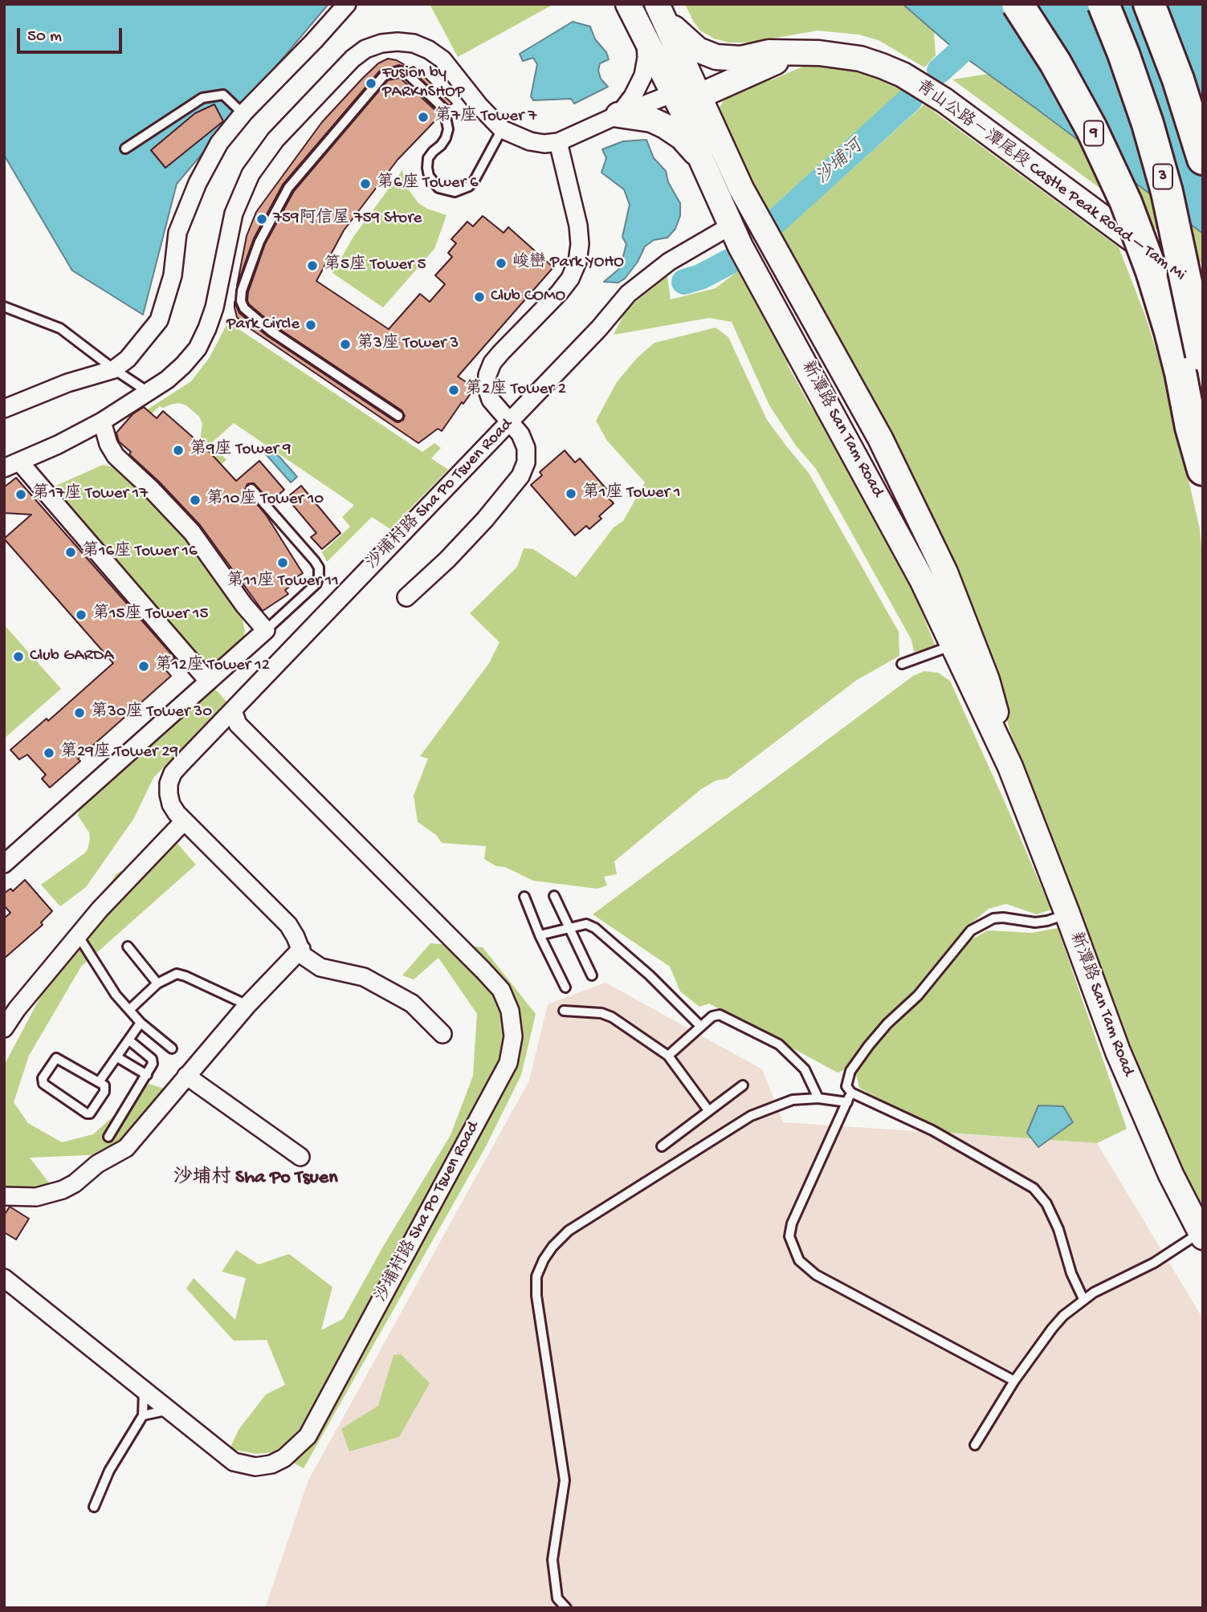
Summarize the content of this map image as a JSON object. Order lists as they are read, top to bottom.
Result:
{
  "streets": {
    "highway": ["9", "3"],
    "street": ["青山公路－潭尾段 Castle Peak Road – Tam Mi", "新潭路 San Tam Road", "沙埔村路 Sha Po Tsuen Road"]
  },
  "crossings": [
    ["青山公路－潭尾段 Castle Peak Road – Tam Mi", "新潭路 San Tam Road"],
    ["新潭路 San Tam Road", "沙埔村路 Sha Po Tsuen Road"]
  ],
  "districts": ["沙埔村 Sha Po Tsuen"],
  "water": ["沙埔河"],
  "places": [
    "Fusion by PARKnSHOP",
    "第7座 Tower 7",
    "第6座 Tower 6",
    "759阿信屋 759 Store",
    "峻巒 Park YOHO",
    "第5座 Tower 5",
    "Club COMO",
    "Park Circle",
    "第3座 Tower 3",
    "第2座 Tower 2",
    "第9座 Tower 9",
    "第1座 Tower 1",
    "第17座 Tower 17",
    "第10座 Tower 10",
    "第16座 Tower 16",
    "第11座 Tower 11",
    "第15座 Tower 15",
    "Club GARDA",
    "第12座 Tower 12",
    "第30座 Tower 30",
    "第29座 Tower 29"
  ],
  "scale_bar": "50 m"
}
